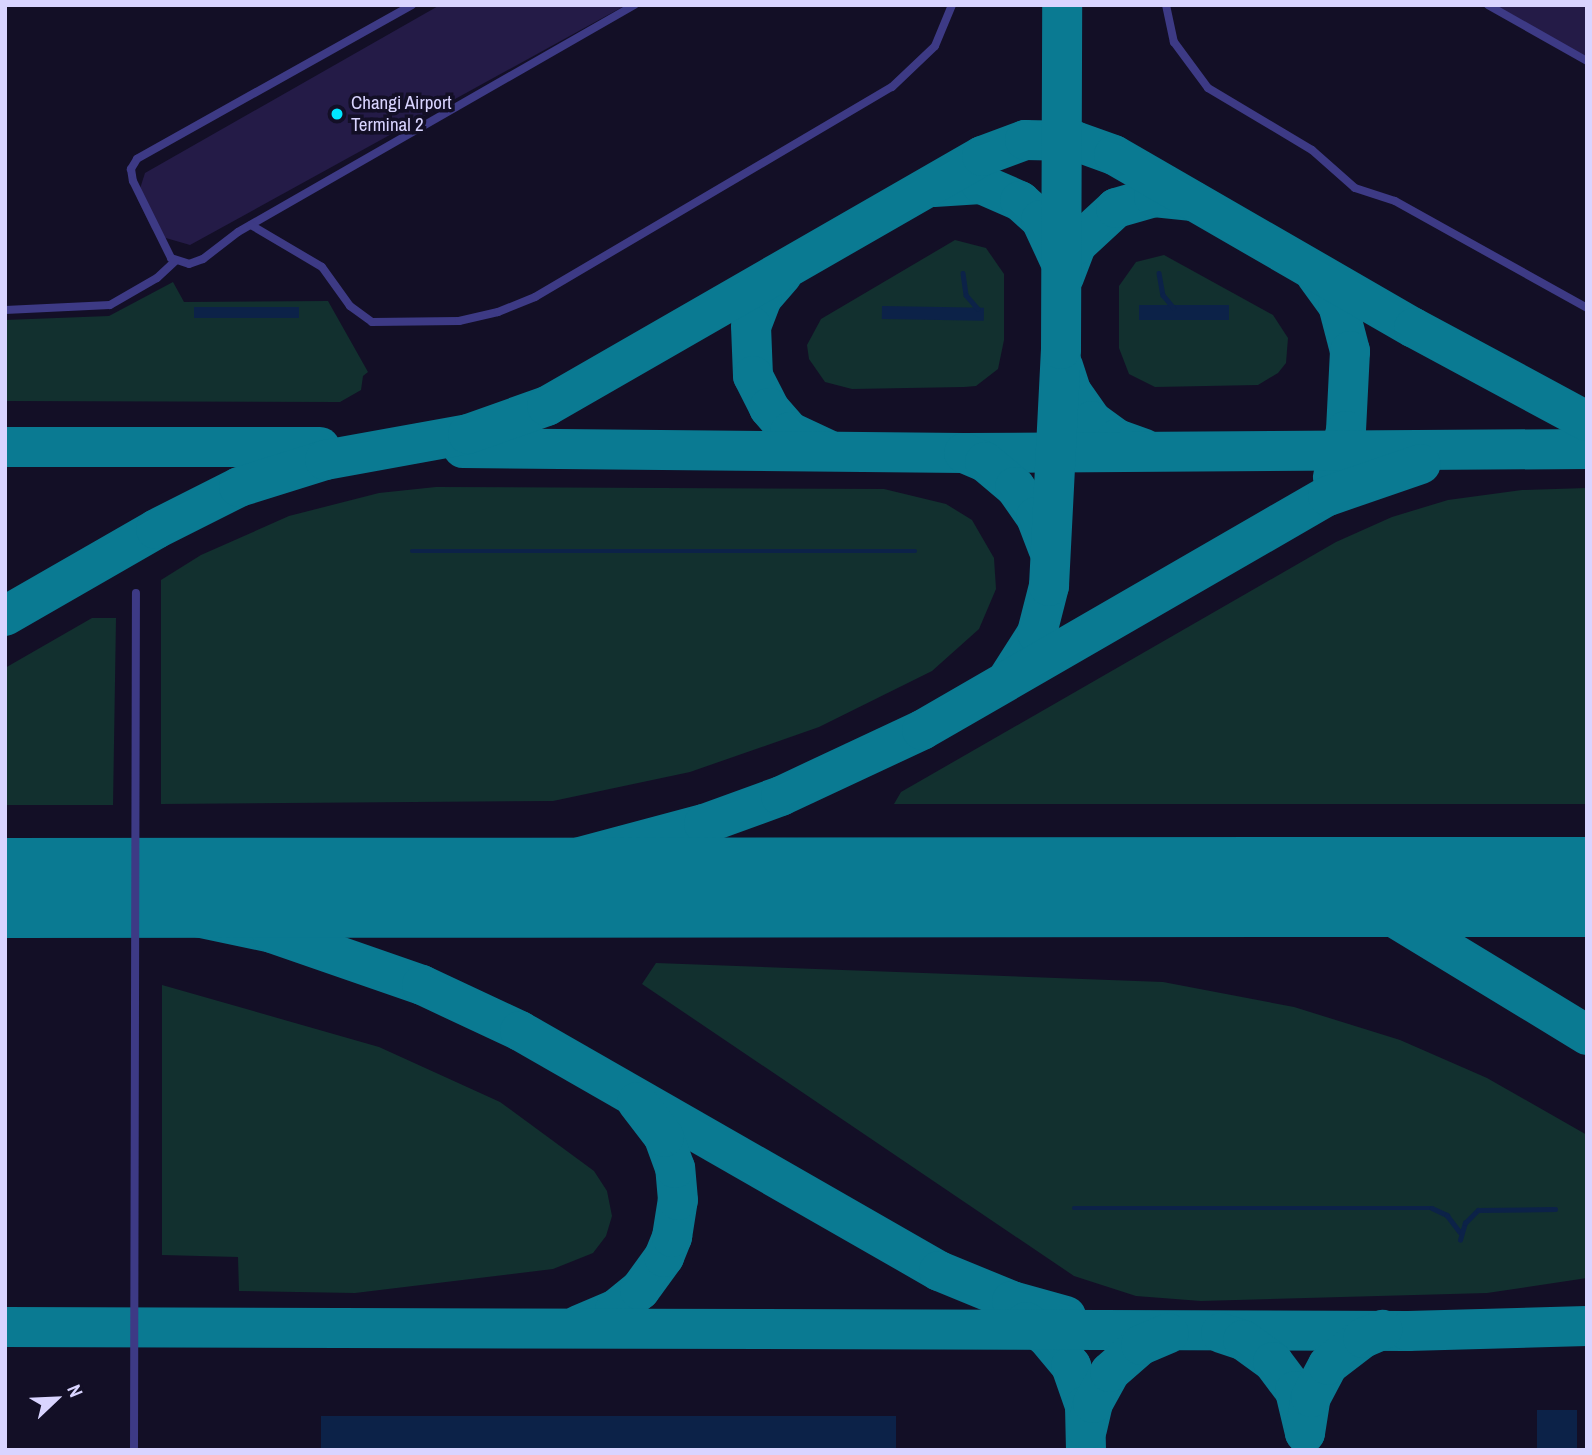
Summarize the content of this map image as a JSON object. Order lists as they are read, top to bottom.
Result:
{
  "places": ["Changi Airport Terminal 2"],
  "north": "top right"
}
